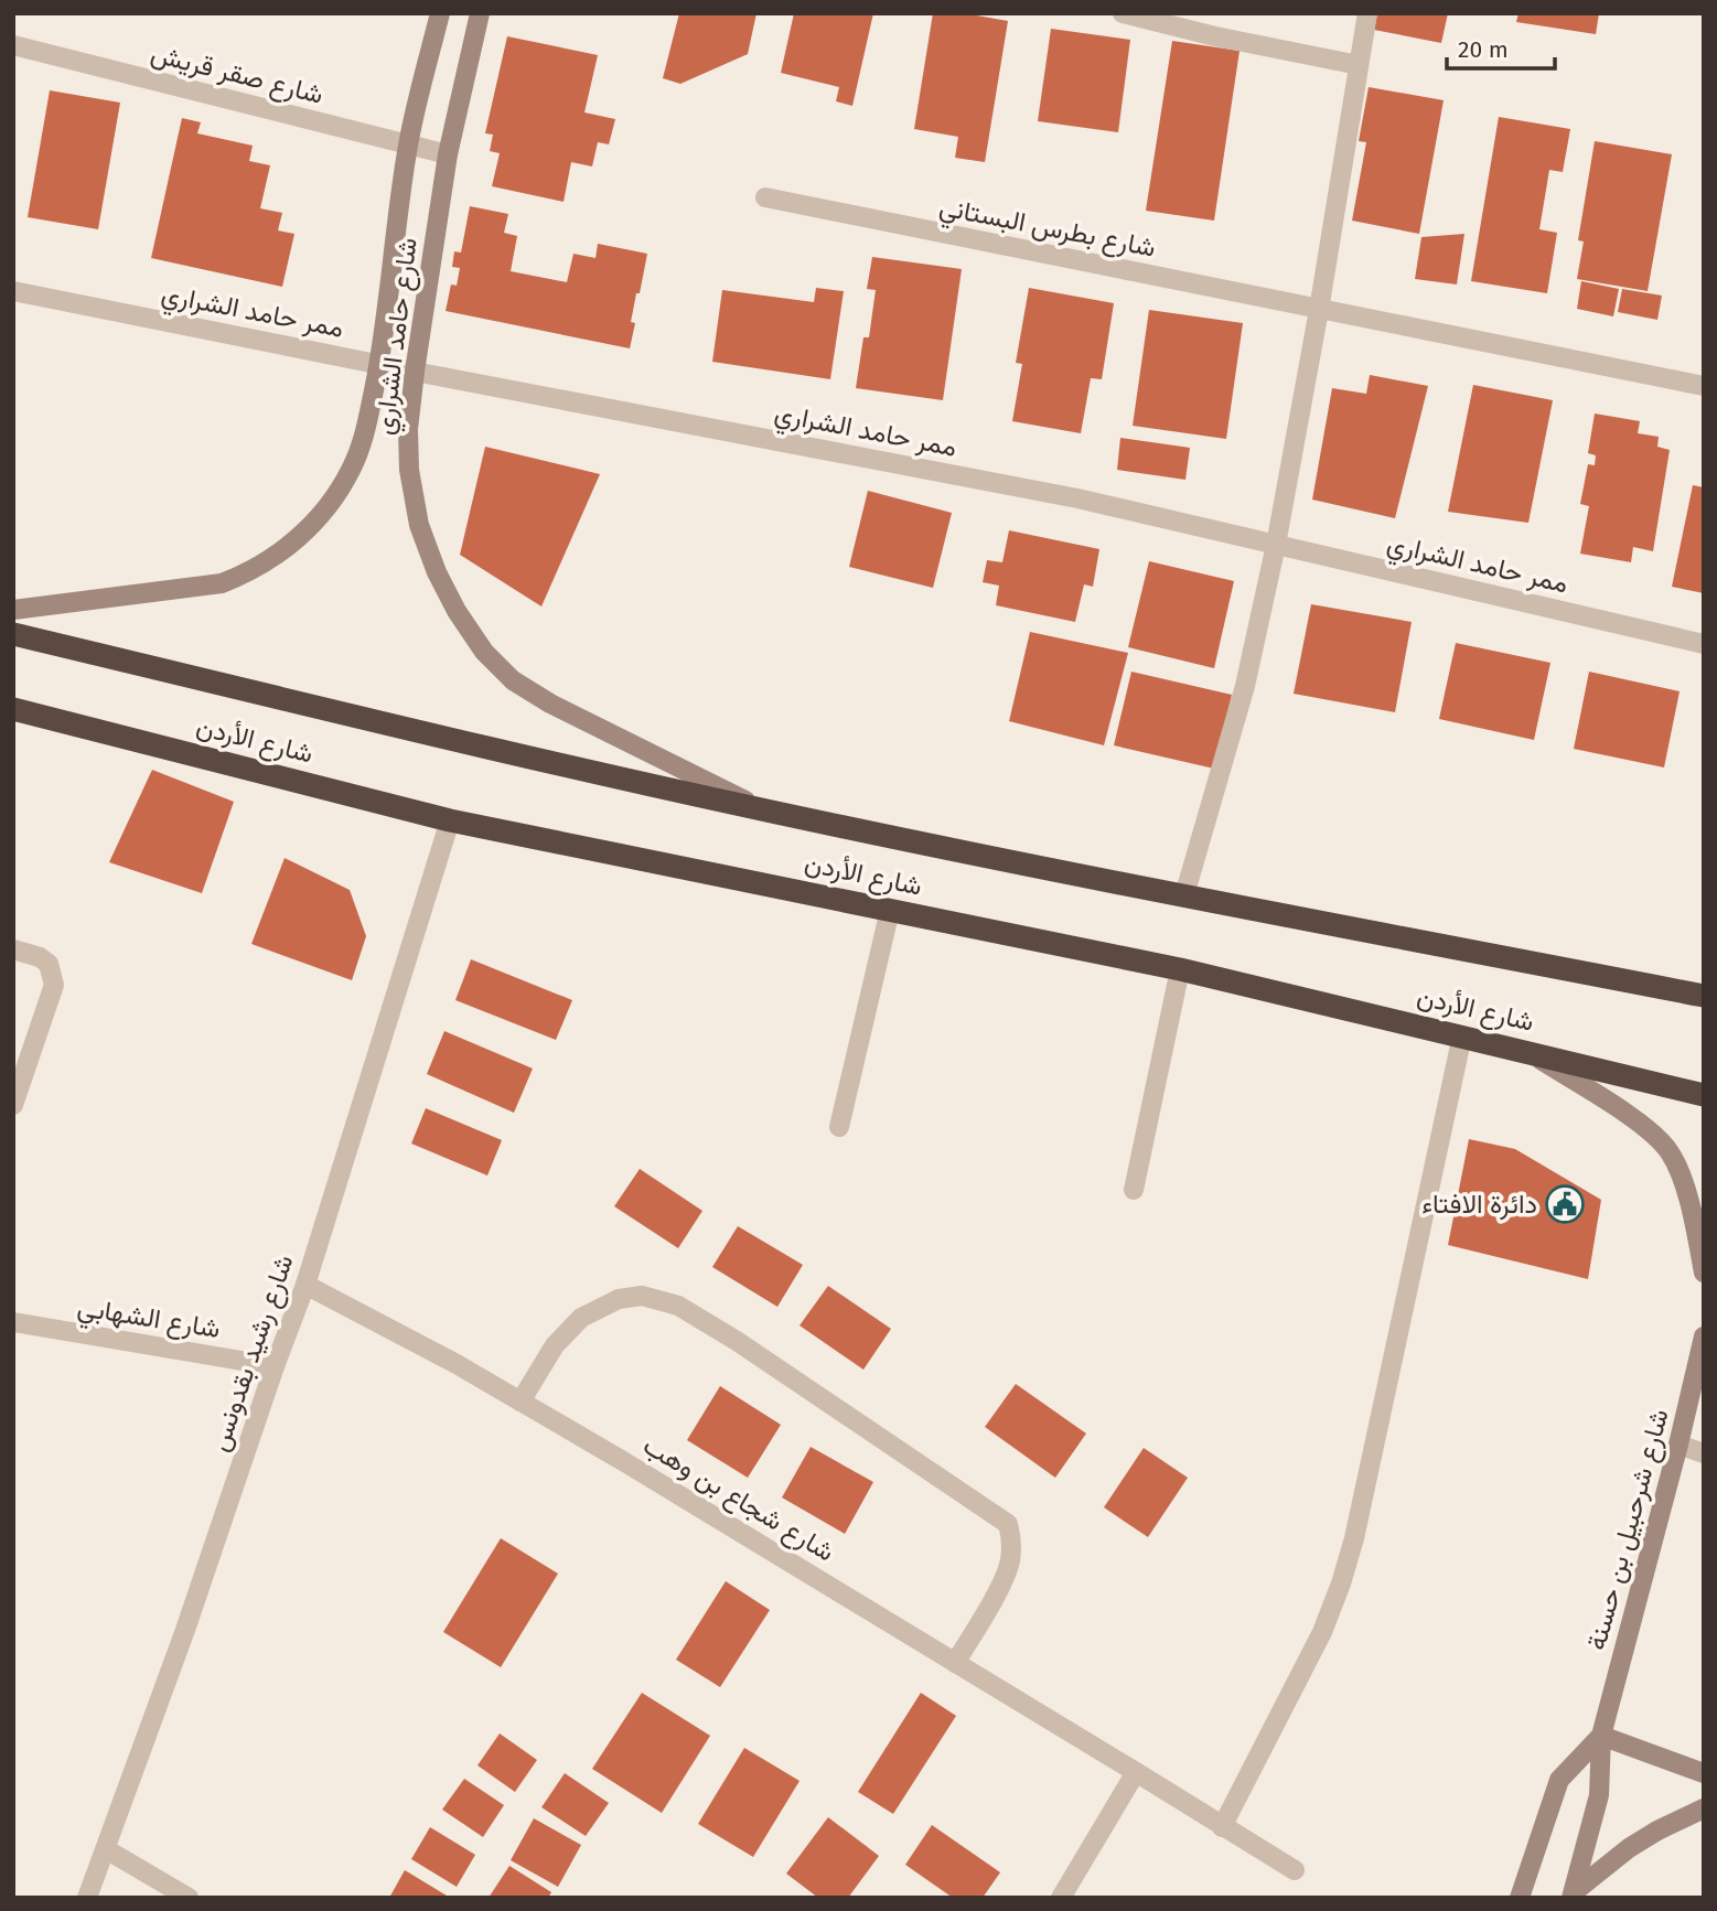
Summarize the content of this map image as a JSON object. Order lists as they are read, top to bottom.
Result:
{
  "streets": {
    "highway": ["شارع الأردن"],
    "street": [
      "شارع صقر قريش",
      "شارع بطرس البستاني",
      "ممر حامد الشراري",
      "شارع حامد الشراري",
      "شارع الشهابي",
      "شارع رشيد بقدونس",
      "شارع شجاع بن وهب",
      "شارع شرحبيل بن حسنة"
    ]
  },
  "crossings": [
    ["شارع صقر قريش", "شارع حامد الشراري"],
    ["ممر حامد الشراري", "شارع حامد الشراري"],
    ["شارع حامد الشراري", "شارع الأردن"],
    ["شارع الأردن", "شارع رشيد بقدونس"],
    ["شارع الشهابي", "شارع رشيد بقدونس"],
    ["شارع رشيد بقدونس", "شارع شجاع بن وهب"]
  ],
  "places": {
    "public building": ["دائرة الافتاء"]
  },
  "scale_bar": "20 m"
}
